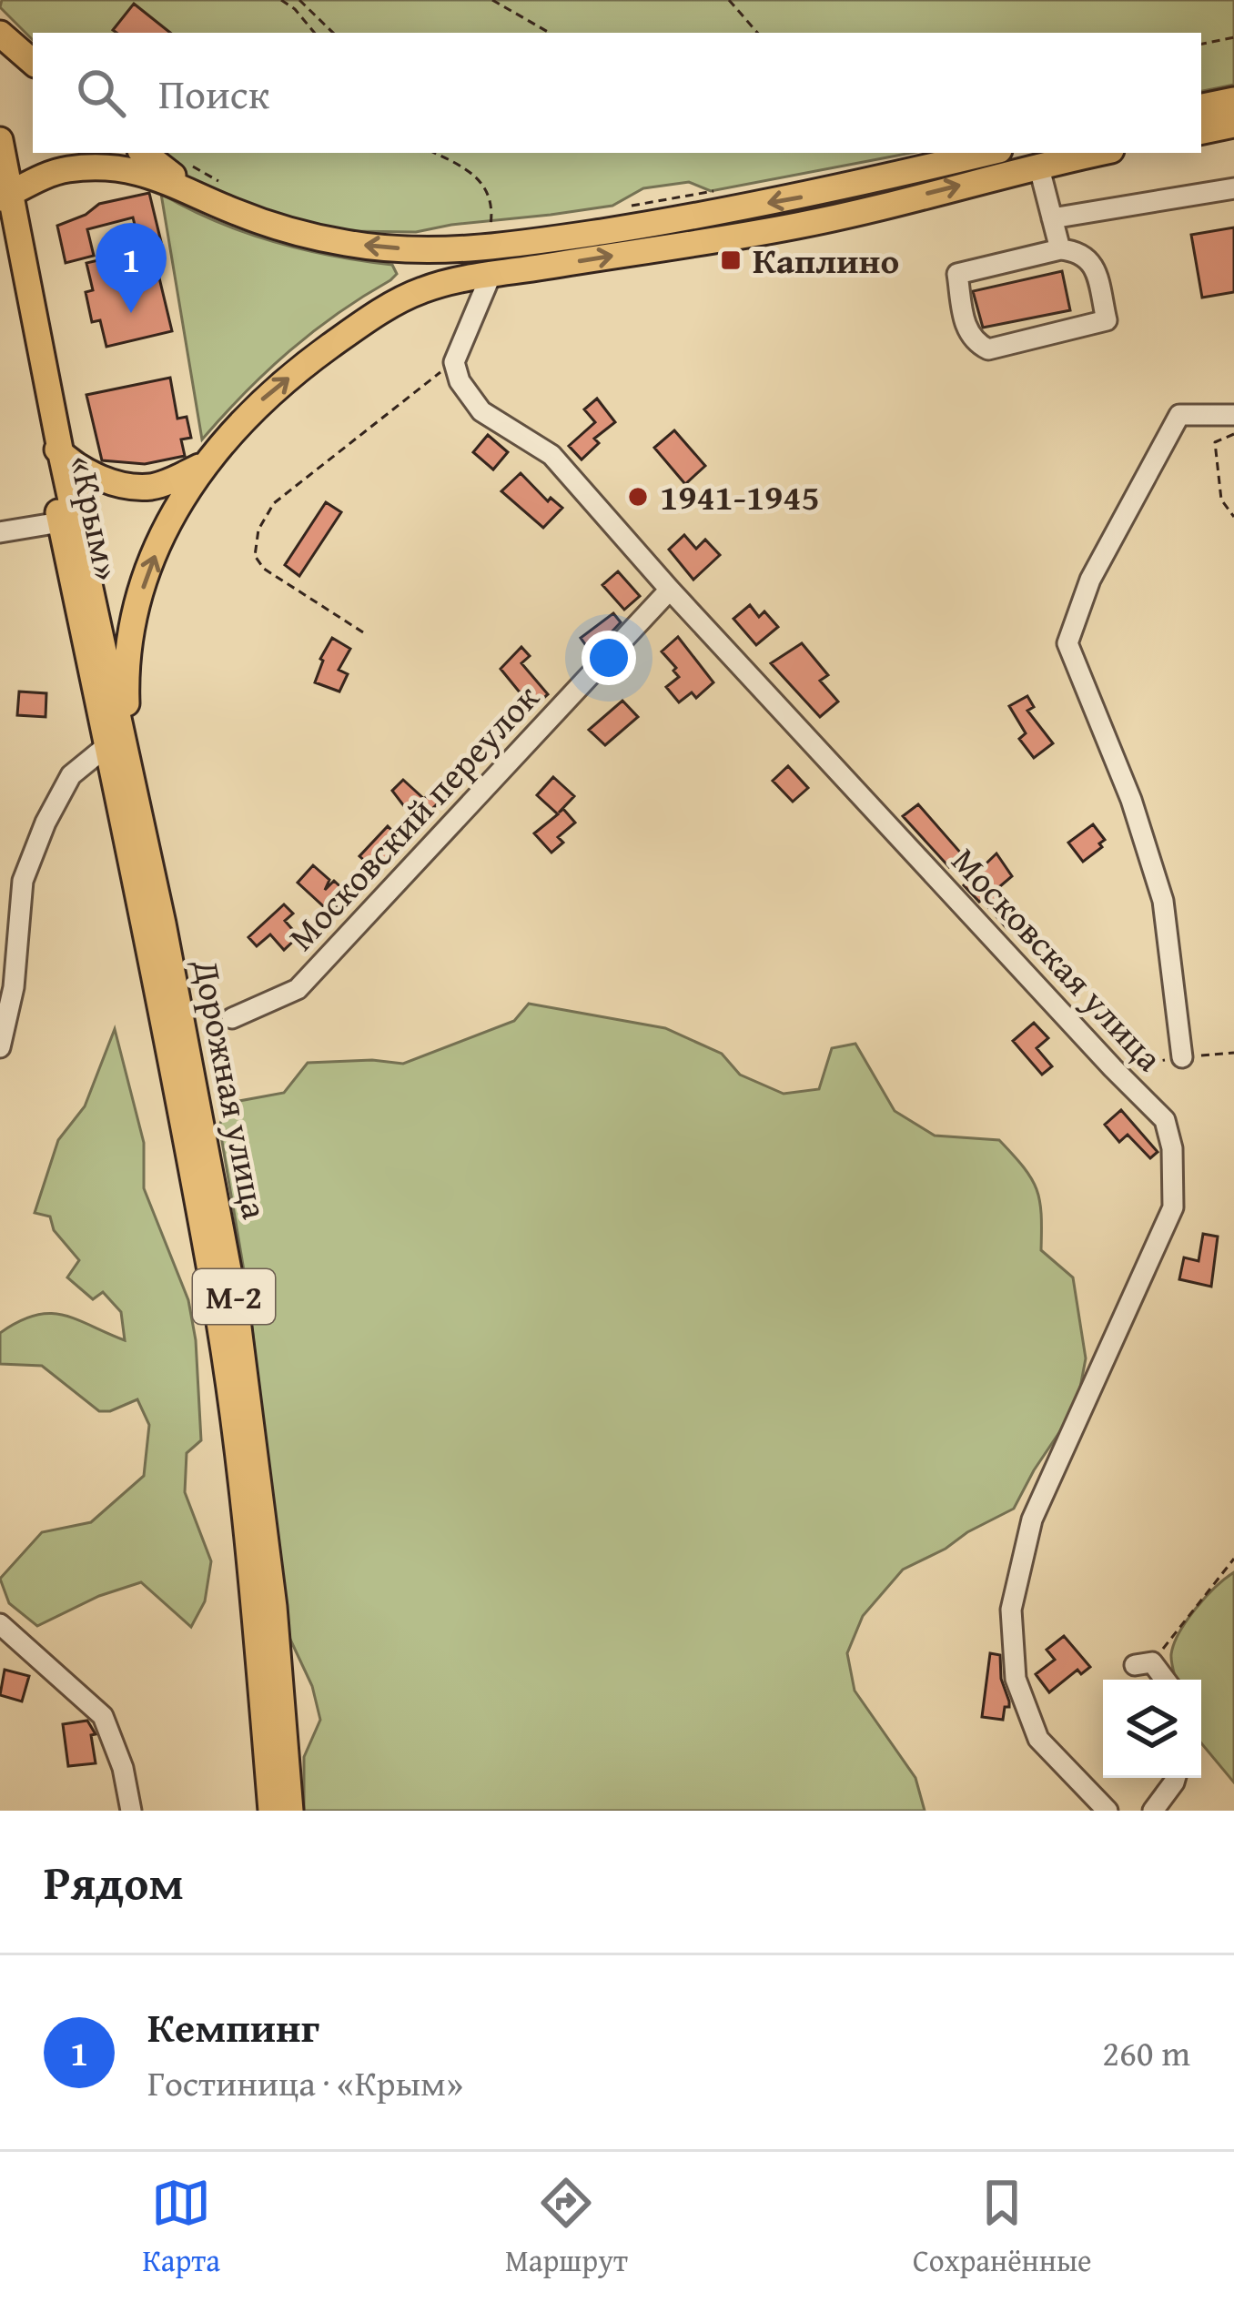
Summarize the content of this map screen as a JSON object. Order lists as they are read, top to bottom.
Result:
{
  "streets": {
    "main road": ["«Крым»", "Дорожная улица", "М-2"],
    "street": ["Московский переулок", "Московская улица"]
  },
  "crossings": [
    ["«Крым»", "Дорожная улица"],
    ["Московский переулок", "Московская улица"]
  ],
  "places": {
    "transit": ["Каплино"],
    "other": ["1941-1945"]
  },
  "page": {
    "search": "Поиск",
    "pins": "1",
    "heading": "Рядом",
    "list": [
      {
        "mark": "1",
        "name": "Кемпинг",
        "note": "Гостиница · «Крым»",
        "value": "260 m"
      }
    ],
    "nav": ["Карта", "Маршрут", "Сохранённые"]
  }
}
